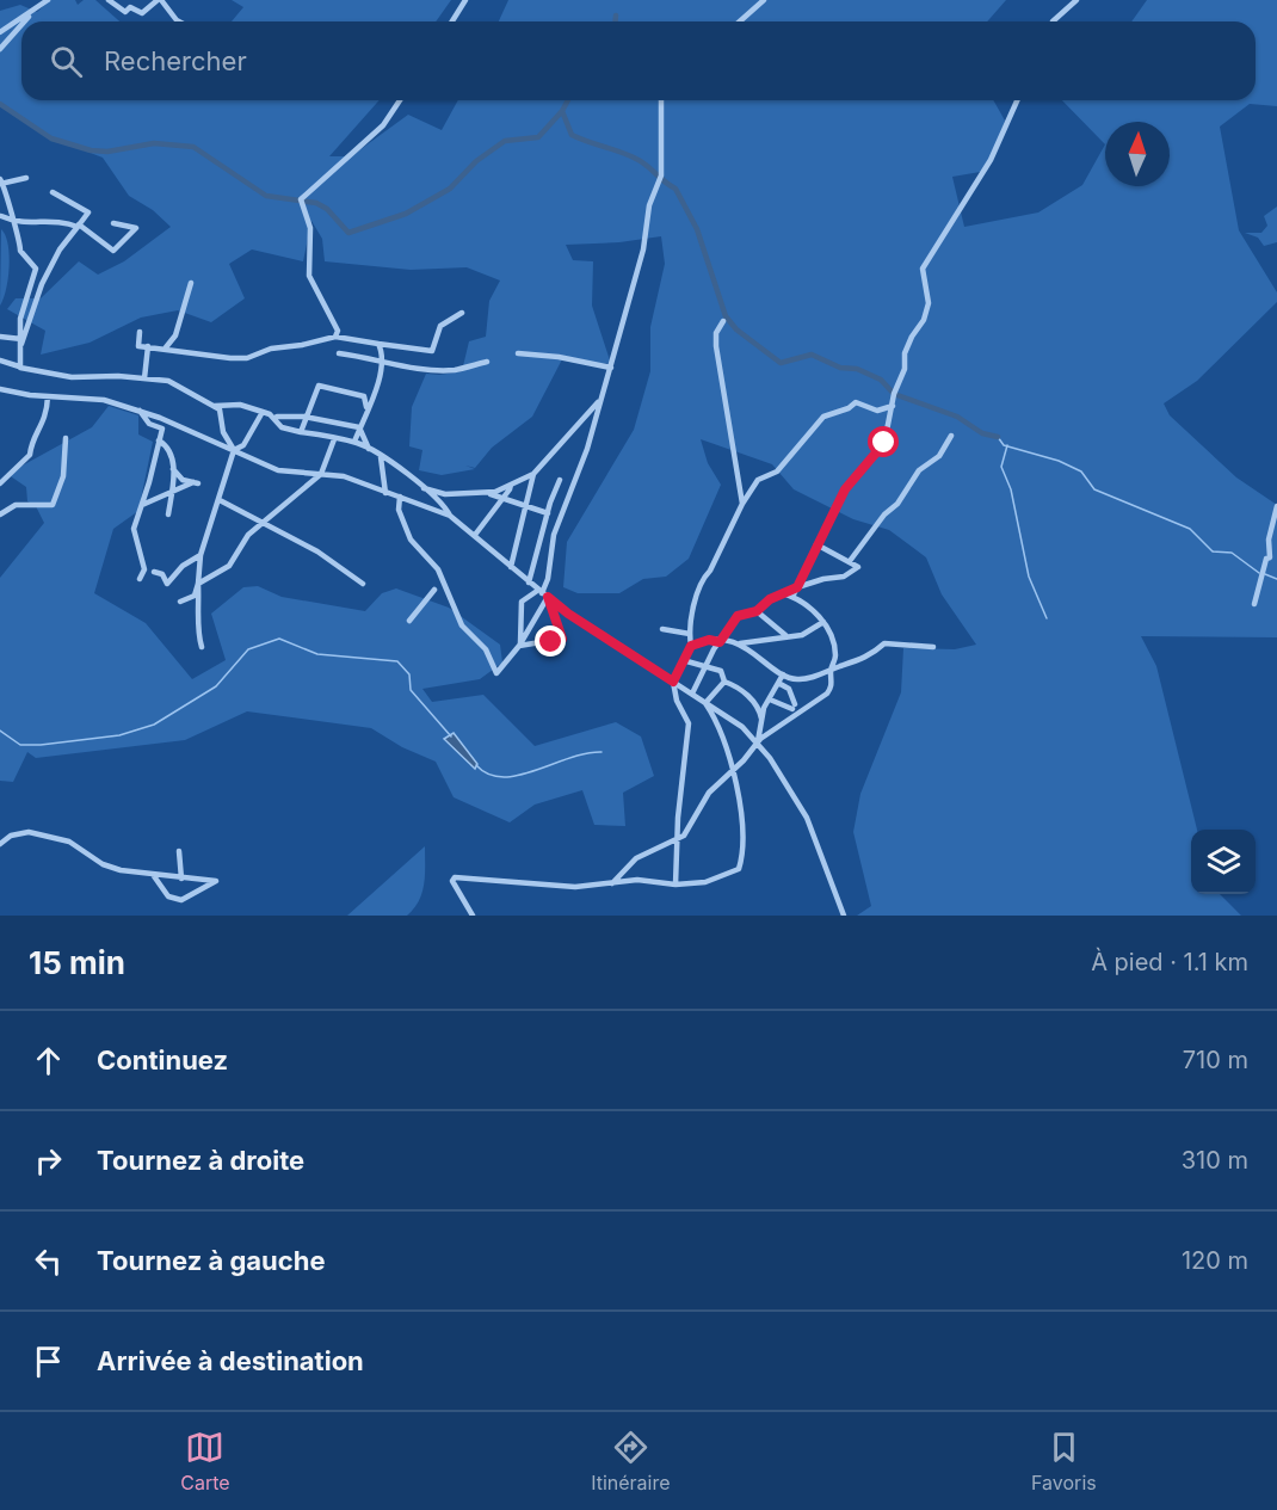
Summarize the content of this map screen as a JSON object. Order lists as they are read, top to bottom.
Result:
{
  "north": "top",
  "page": {
    "search": "Rechercher",
    "heading": ["15 min", "À pied · 1.1 km"],
    "list": [
      ["Continuez", "710 m"],
      ["Tournez à droite", "310 m"],
      ["Tournez à gauche", "120 m"],
      "Arrivée à destination"
    ],
    "nav": ["Carte", "Itinéraire", "Favoris"]
  }
}
